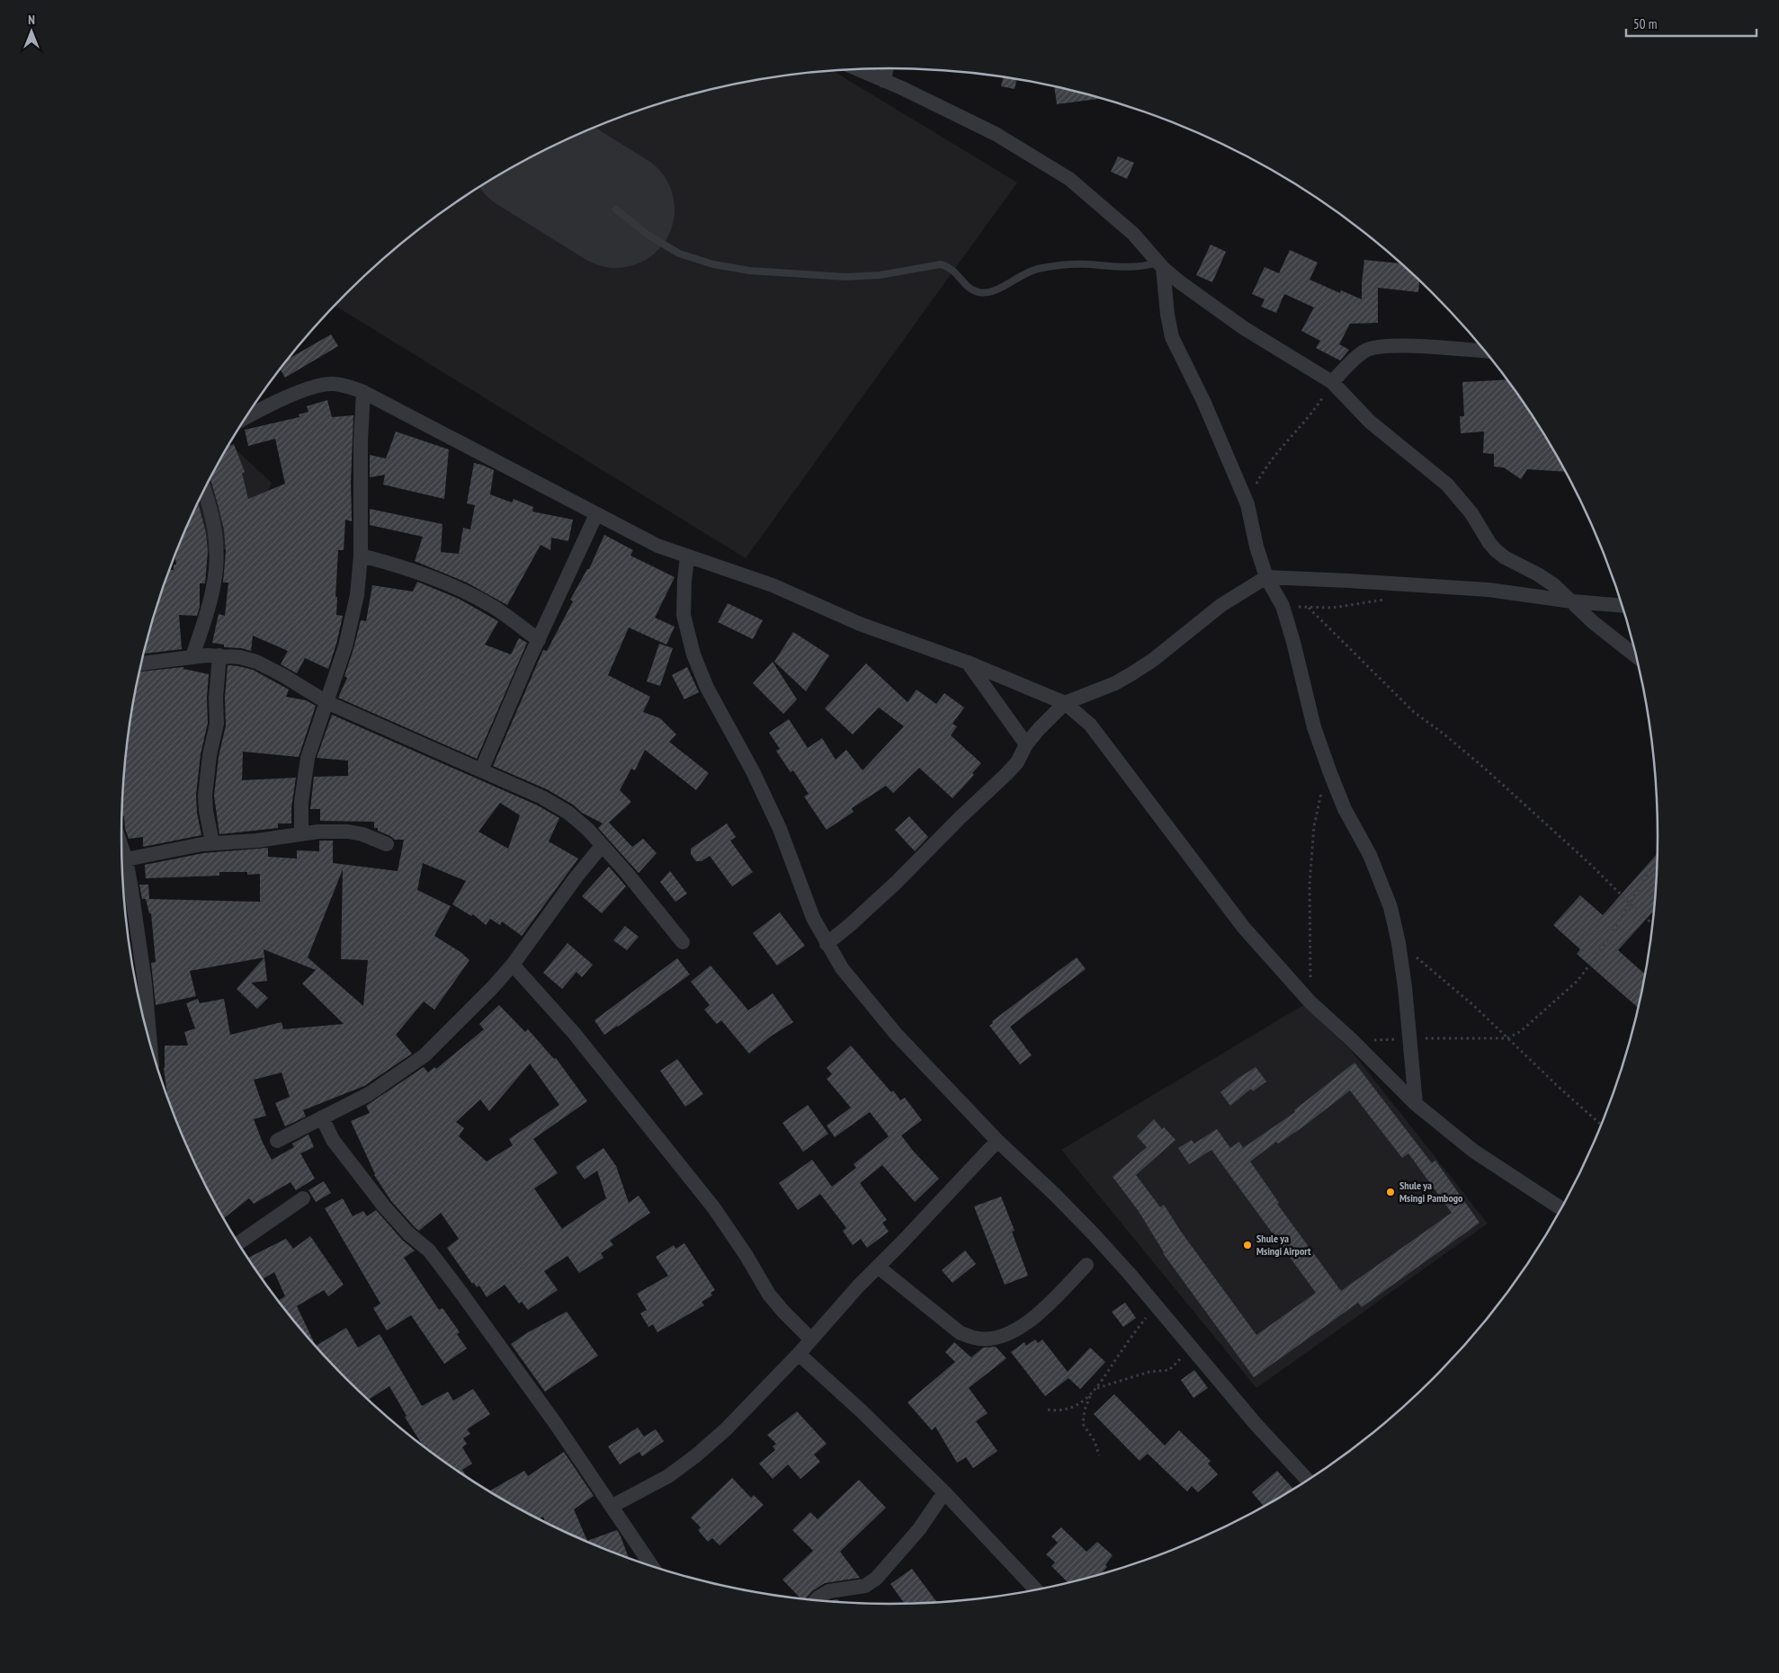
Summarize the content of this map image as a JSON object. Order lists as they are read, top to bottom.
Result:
{
  "places": ["Shule ya Msingi Pambogo", "Shule ya Msingi Airport"],
  "scale_bar": "50 m",
  "north": "top"
}
